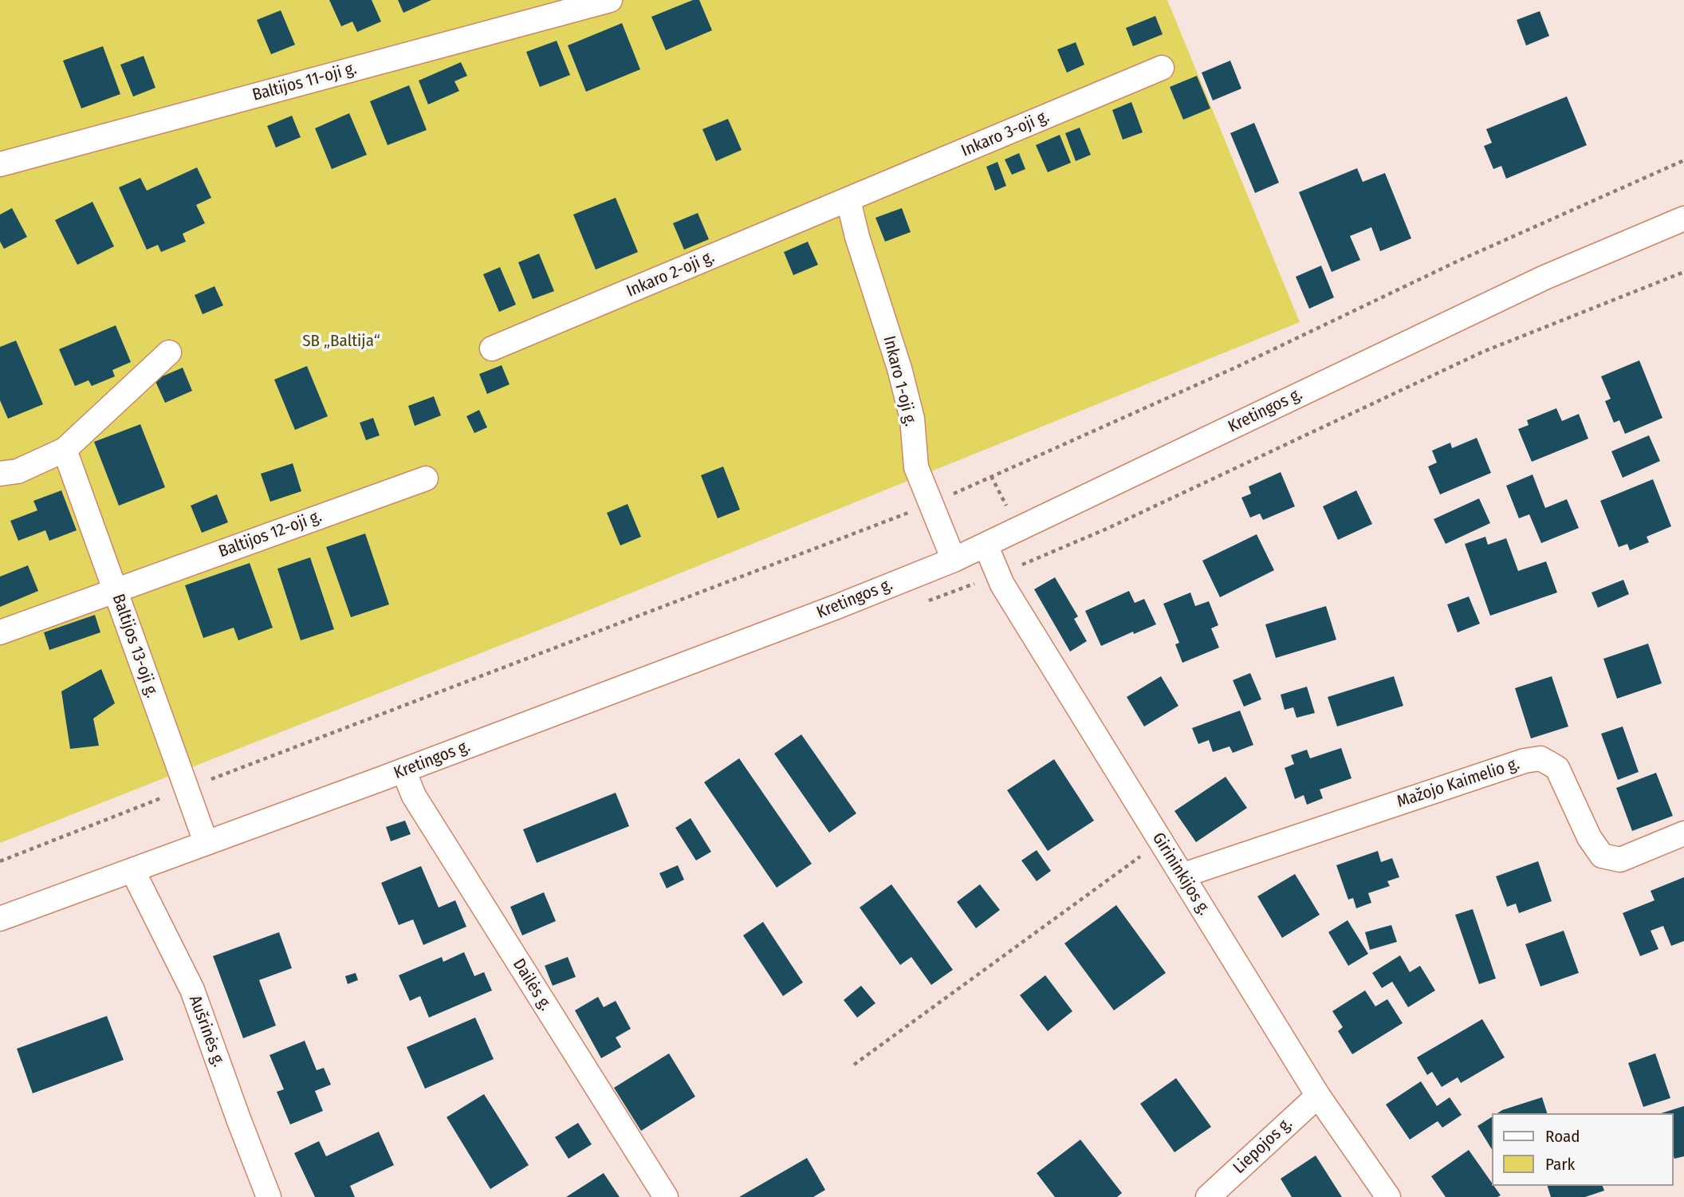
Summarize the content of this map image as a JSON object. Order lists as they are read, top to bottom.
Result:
{
  "streets": {
    "street": [
      "Baltijos 11-oji g.",
      "Inkaro 3-oji g.",
      "Inkaro 2-oji g.",
      "Inkaro 1-oji g.",
      "Kretingos g.",
      "Baltijos 12-oji g.",
      "Baltijos 13-oji g.",
      "Mažojo Kaimelio g.",
      "Girininkijos g.",
      "Dailės g.",
      "Aušrinės g.",
      "Liepojos g."
    ]
  },
  "crossings": [
    ["Inkaro 3-oji g.", "Inkaro 2-oji g."],
    ["Inkaro 3-oji g.", "Inkaro 1-oji g."],
    ["Inkaro 2-oji g.", "Inkaro 1-oji g."],
    ["Inkaro 1-oji g.", "Kretingos g."],
    ["Kretingos g.", "Baltijos 13-oji g."],
    ["Kretingos g.", "Girininkijos g."],
    ["Kretingos g.", "Dailės g."],
    ["Kretingos g.", "Aušrinės g."],
    ["Baltijos 12-oji g.", "Baltijos 13-oji g."],
    ["Mažojo Kaimelio g.", "Girininkijos g."],
    ["Girininkijos g.", "Liepojos g."]
  ],
  "parks": ["SB „Baltija“"],
  "legend": ["Road", "Park"]
}
